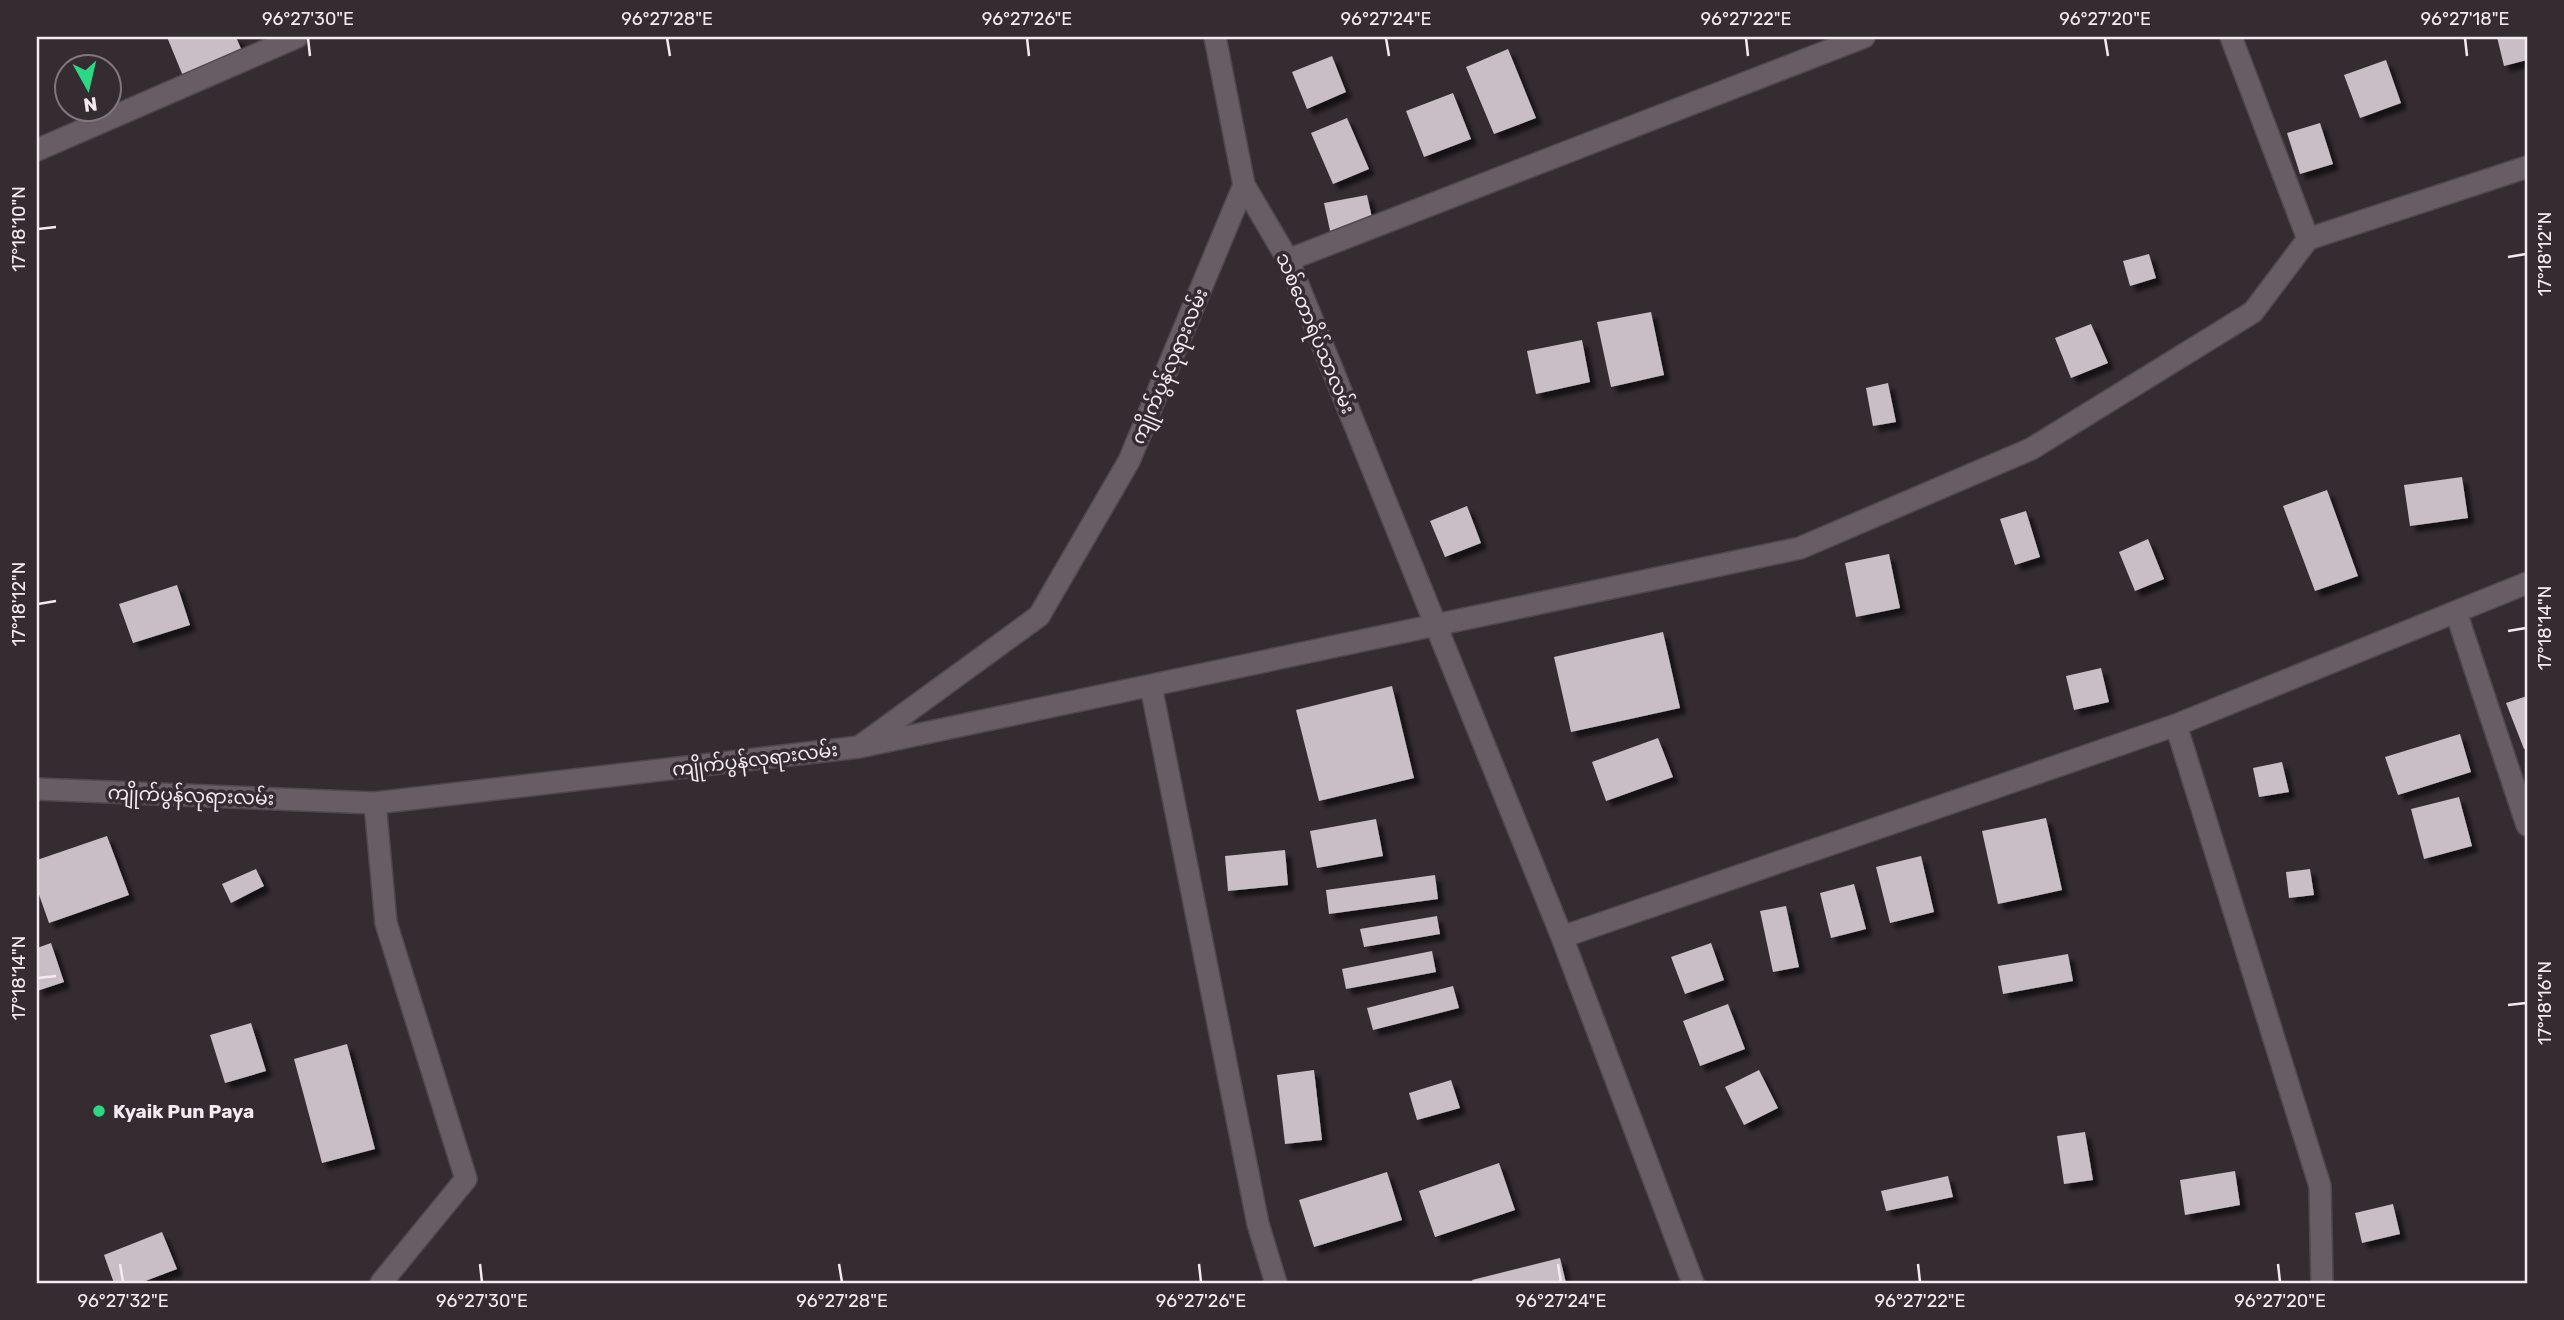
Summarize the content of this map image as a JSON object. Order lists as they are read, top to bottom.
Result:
{
  "streets": {
    "street": ["သစ်တောရိပ်သာလမ်း", "ကျိုက်ပွန်လုရားလမ်း"]
  },
  "crossings": [
    ["သစ်တောရိပ်သာလမ်း", "ကျိုက်ပွန်လုရားလမ်း"]
  ],
  "places": ["Kyaik Pun Paya"],
  "north": "bottom",
  "coordinates": [
    "96°27'30\"E",
    "96°27'28\"E",
    "96°27'26\"E",
    "96°27'24\"E",
    "96°27'22\"E",
    "96°27'20\"E",
    "96°27'18\"E",
    "17°18'10\"N",
    "17°18'12\"N",
    "17°18'14\"N",
    "17°18'16\"N",
    "96°27'32\"E"
  ]
}
